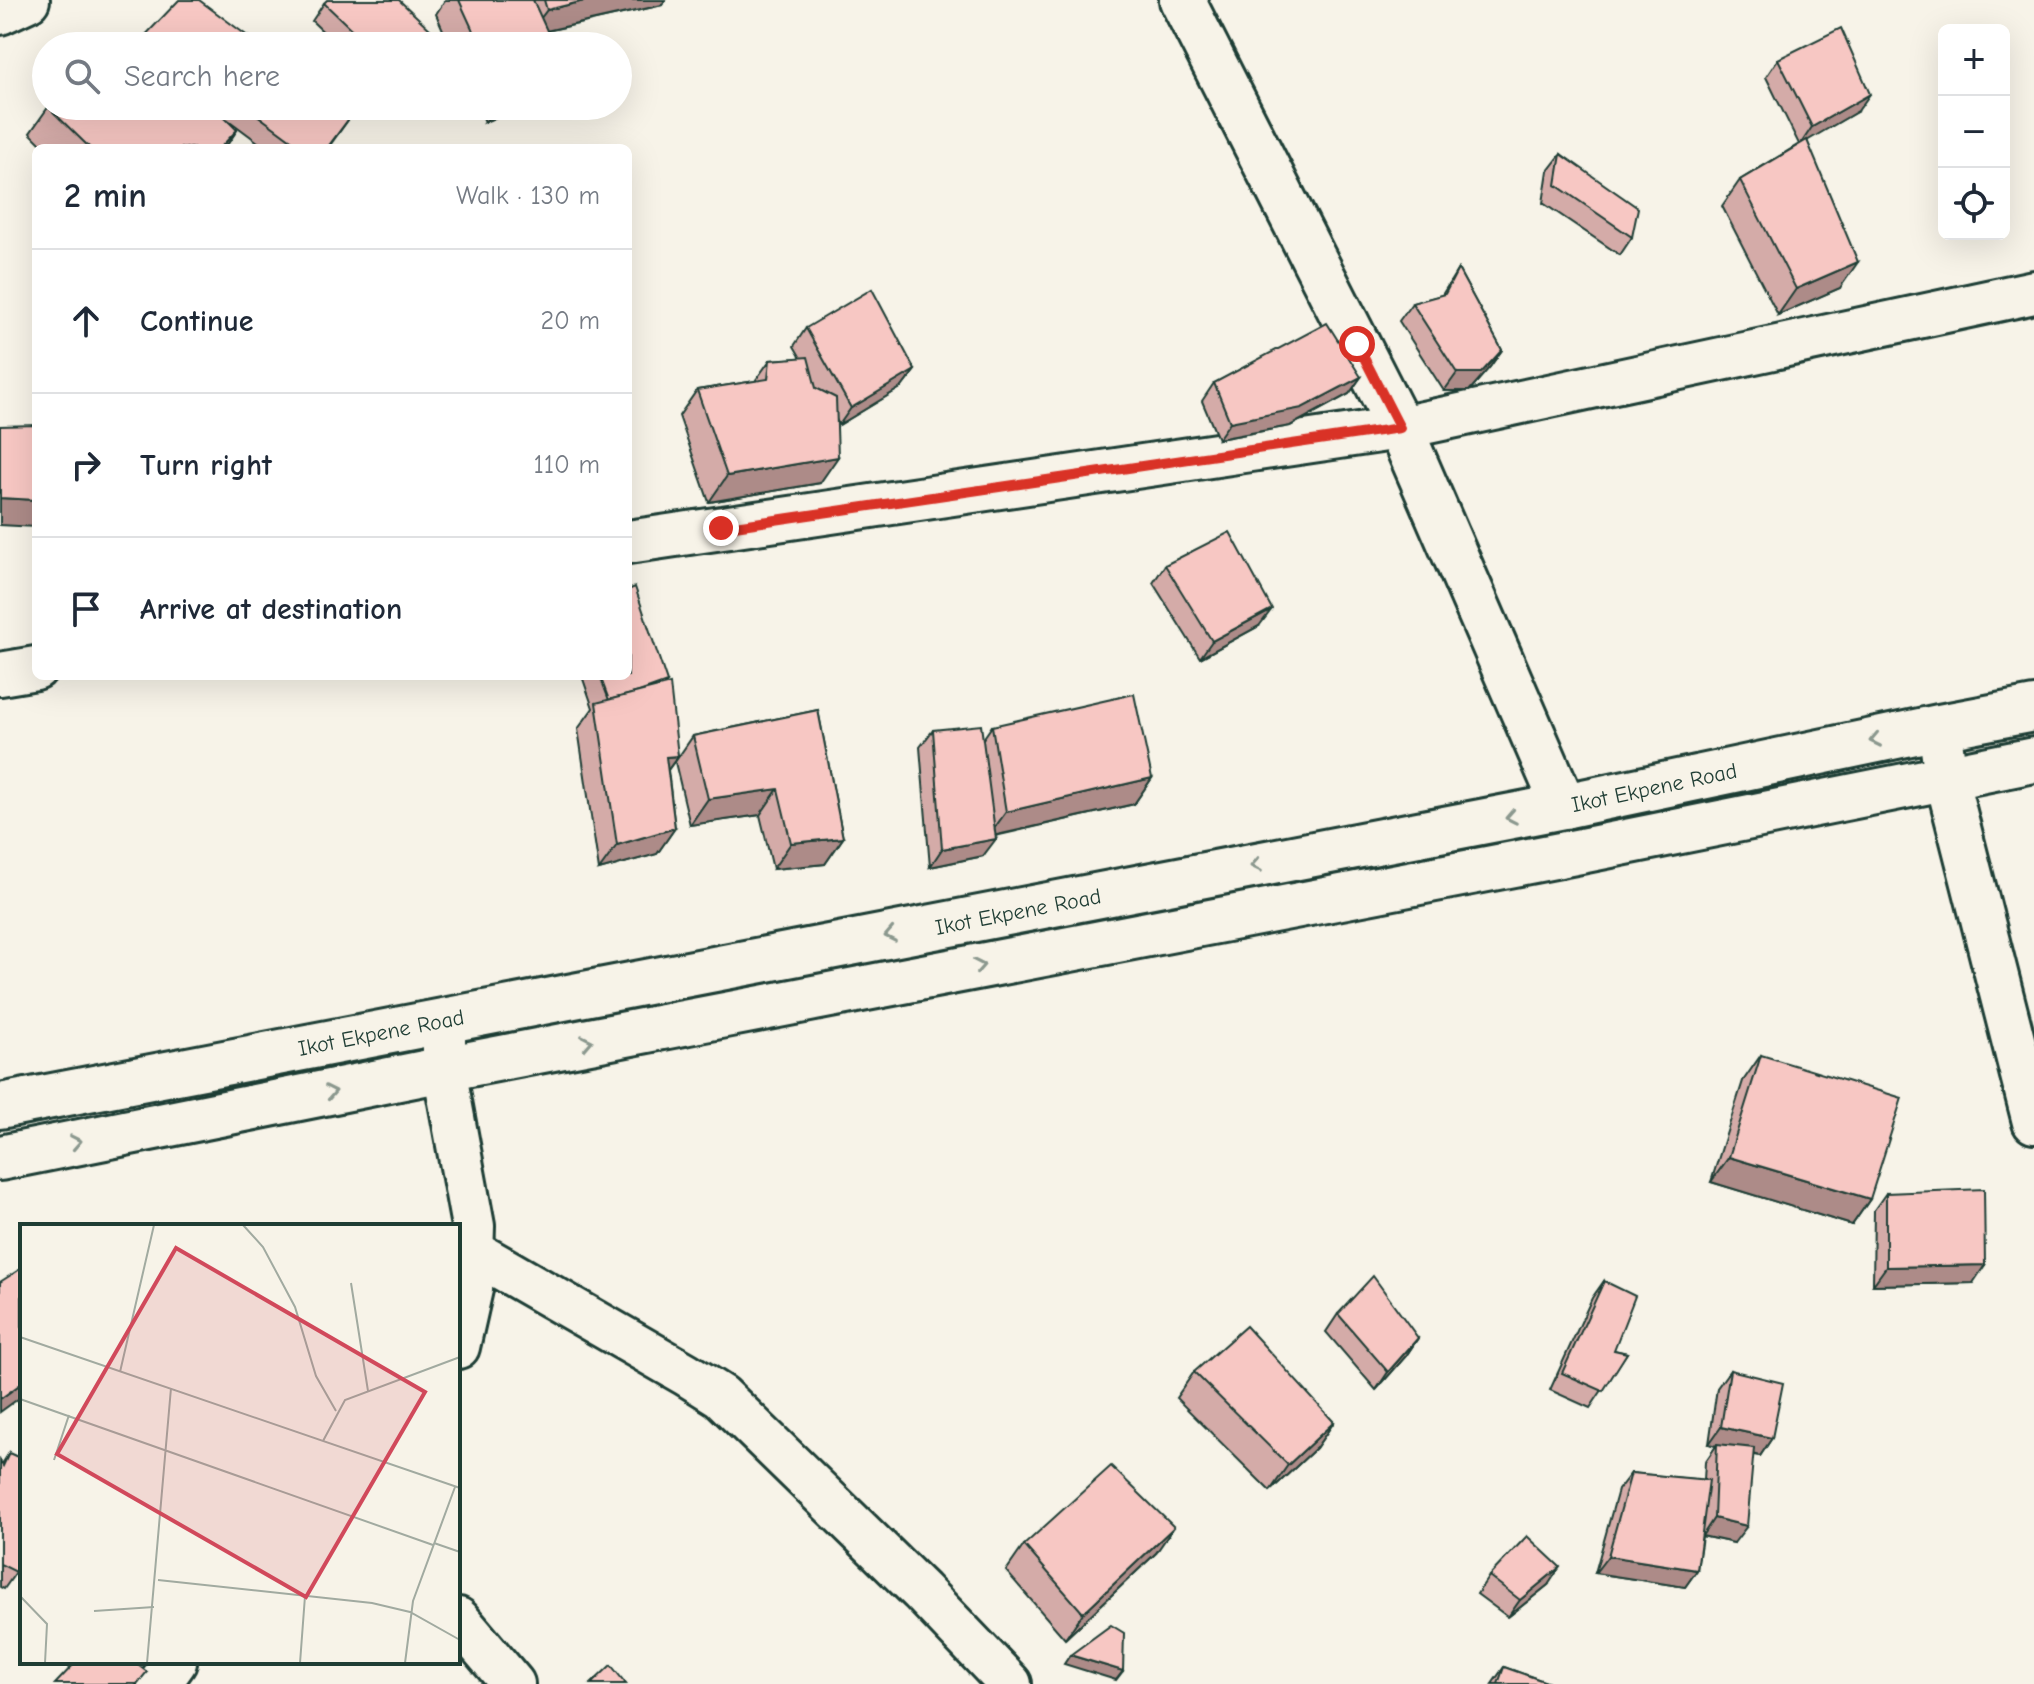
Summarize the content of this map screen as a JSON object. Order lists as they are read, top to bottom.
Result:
{
  "streets": {
    "main road": ["Ikot Ekpene Road"]
  },
  "page": {
    "map_buttons": ["+", "−"],
    "search": "Search here",
    "heading": ["2 min", "Walk · 130 m"],
    "list": [
      ["Continue", "20 m"],
      ["Turn right", "110 m"],
      "Arrive at destination"
    ]
  }
}
